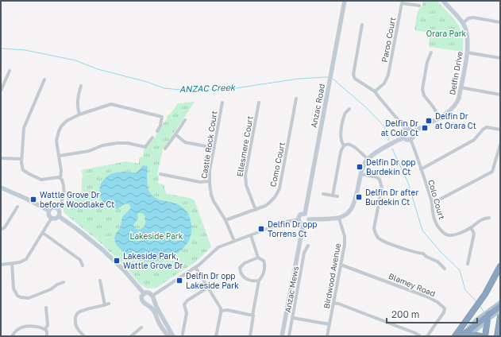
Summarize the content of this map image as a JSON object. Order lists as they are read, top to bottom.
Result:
{
  "streets": {
    "street": [
      "Paroo Court",
      "Delfin Drive",
      "Anzac Road",
      "Castle Rock Court",
      "Ellesmere Court",
      "Como Court",
      "Colo Court",
      "Birdwood Avenue",
      "Blamey Road",
      "Anzac Mews"
    ]
  },
  "crossings": [
    ["Delfin Drive", "Colo Court"],
    ["Castle Rock Court", "Como Court"],
    ["Ellesmere Court", "Como Court"],
    ["Birdwood Avenue", "Blamey Road"]
  ],
  "water": ["ANZAC Creek"],
  "parks": ["Orara Park", "Lakeside Park"],
  "places": {
    "transit": [
      "Delfin Dr at Orara Ct",
      "Delfin Dr at Colo Ct",
      "Delfin Dr opp Burdekin Ct",
      "Delfin Dr after Burdekin Ct",
      "Wattle Grove Dr before Woodlake Ct",
      "Delfin Dr opp Torrens Ct",
      "Lakeside Park, Wattle Grove Dr",
      "Delfin Dr opp Lakeside Park"
    ]
  },
  "scale_bar": "200 m"
}
